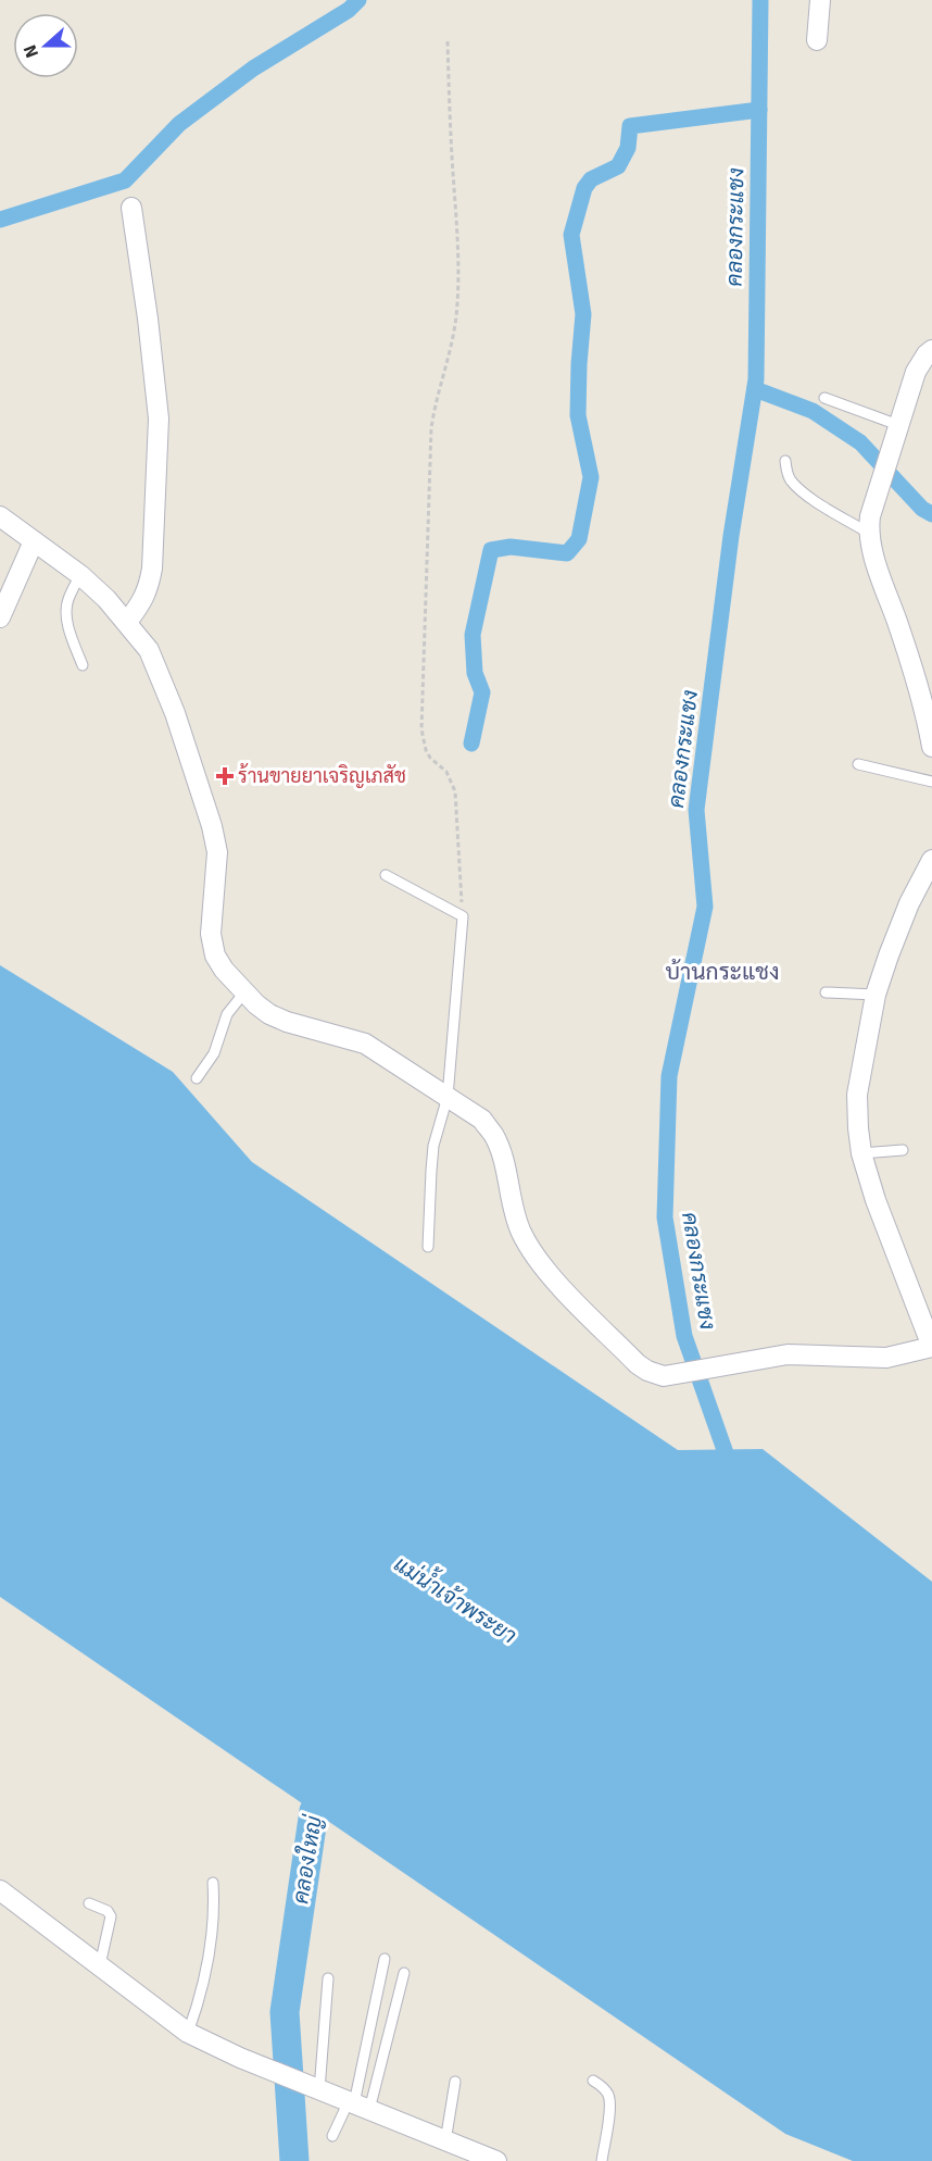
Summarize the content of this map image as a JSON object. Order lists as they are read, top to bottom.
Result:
{
  "districts": ["บ้านกระแชง"],
  "water": ["คลองกระแชง", "แม่น้ำเจ้าพระยา", "คลองใหญ่"],
  "places": {
    "health": ["ร้านขายยาเจริญเภสัช"]
  },
  "north": "left"
}
